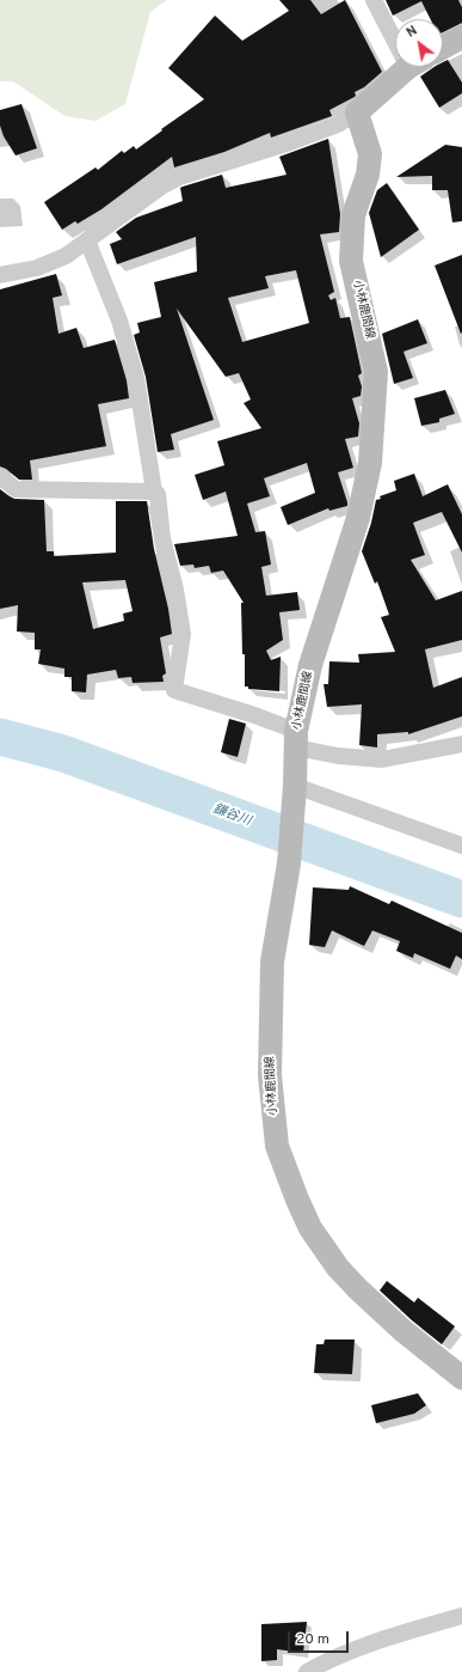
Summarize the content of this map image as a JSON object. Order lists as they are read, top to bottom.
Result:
{
  "streets": {
    "main road": ["小林鹿間線"]
  },
  "water": ["鎌谷川"],
  "scale_bar": "20 m",
  "north": "top left"
}
